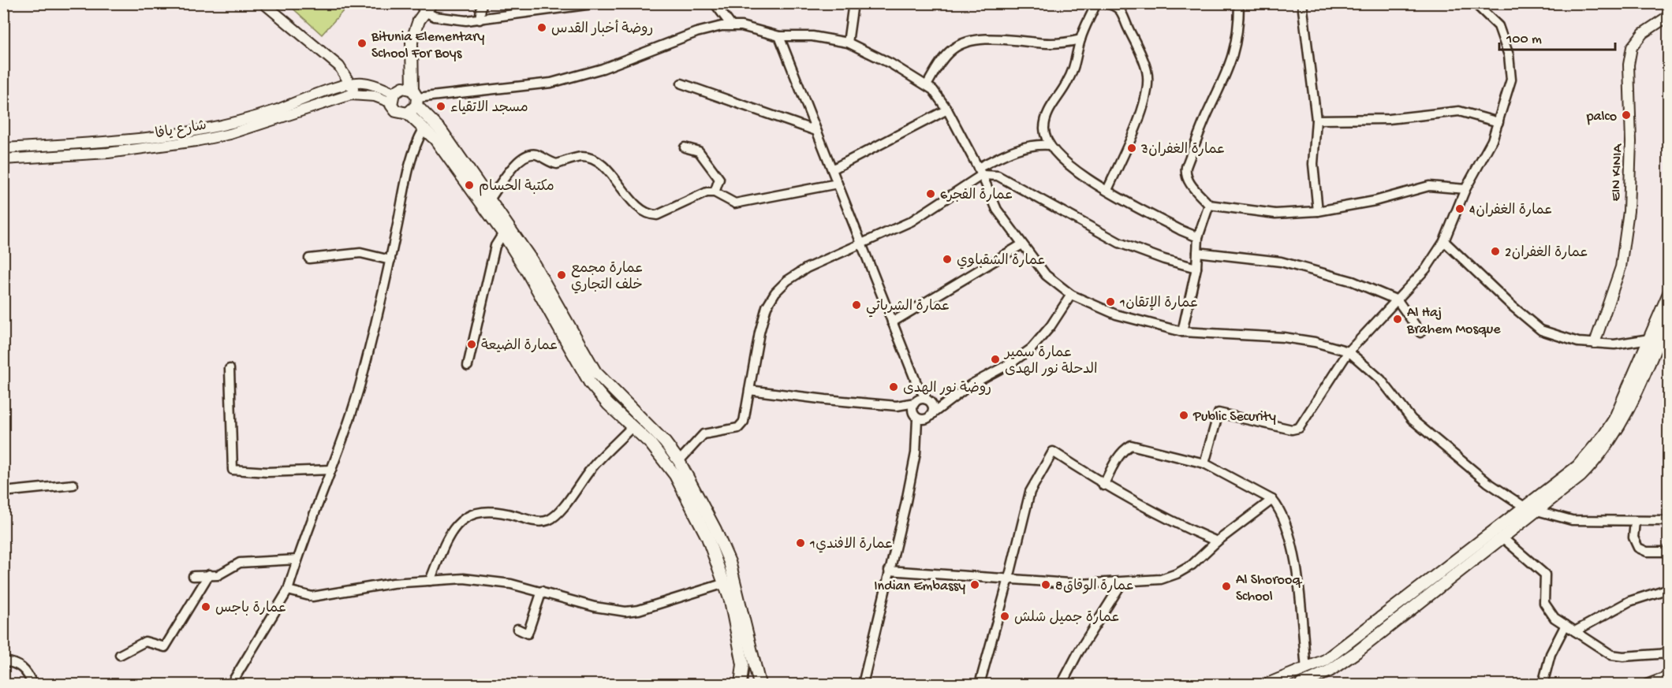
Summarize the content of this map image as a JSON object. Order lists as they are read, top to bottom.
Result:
{
  "streets": {
    "street": ["شارع يافا", "EIN KINIA"]
  },
  "places": [
    "روضة أخبار القدس",
    "Bitunia Elementary School For Boys",
    "مسجد الاتقياء",
    "palco",
    "عمارة الغفران3",
    "مكتبة الحسام",
    "عمارة الفجر6",
    "عمارة الغفران4",
    "عمارة الغفران2",
    "عمارة الشقباوي",
    "عمارة مجمع خلف التجاري",
    "عمارة الإتقان1",
    "عمارة الشرباتي",
    "Al Haj Brahem Mosque",
    "عمارة الضيعة",
    "عمارة سمير الدحلة نور الهدى",
    "روضة نور الهدى",
    "Public Security",
    "عمارة الافندي1",
    "Indian Embassy",
    "عمارة الوفاق8",
    "Al Shorooq School",
    "عمارة باجس",
    "عمارة جميل شلش"
  ],
  "scale_bar": "100 m"
}
